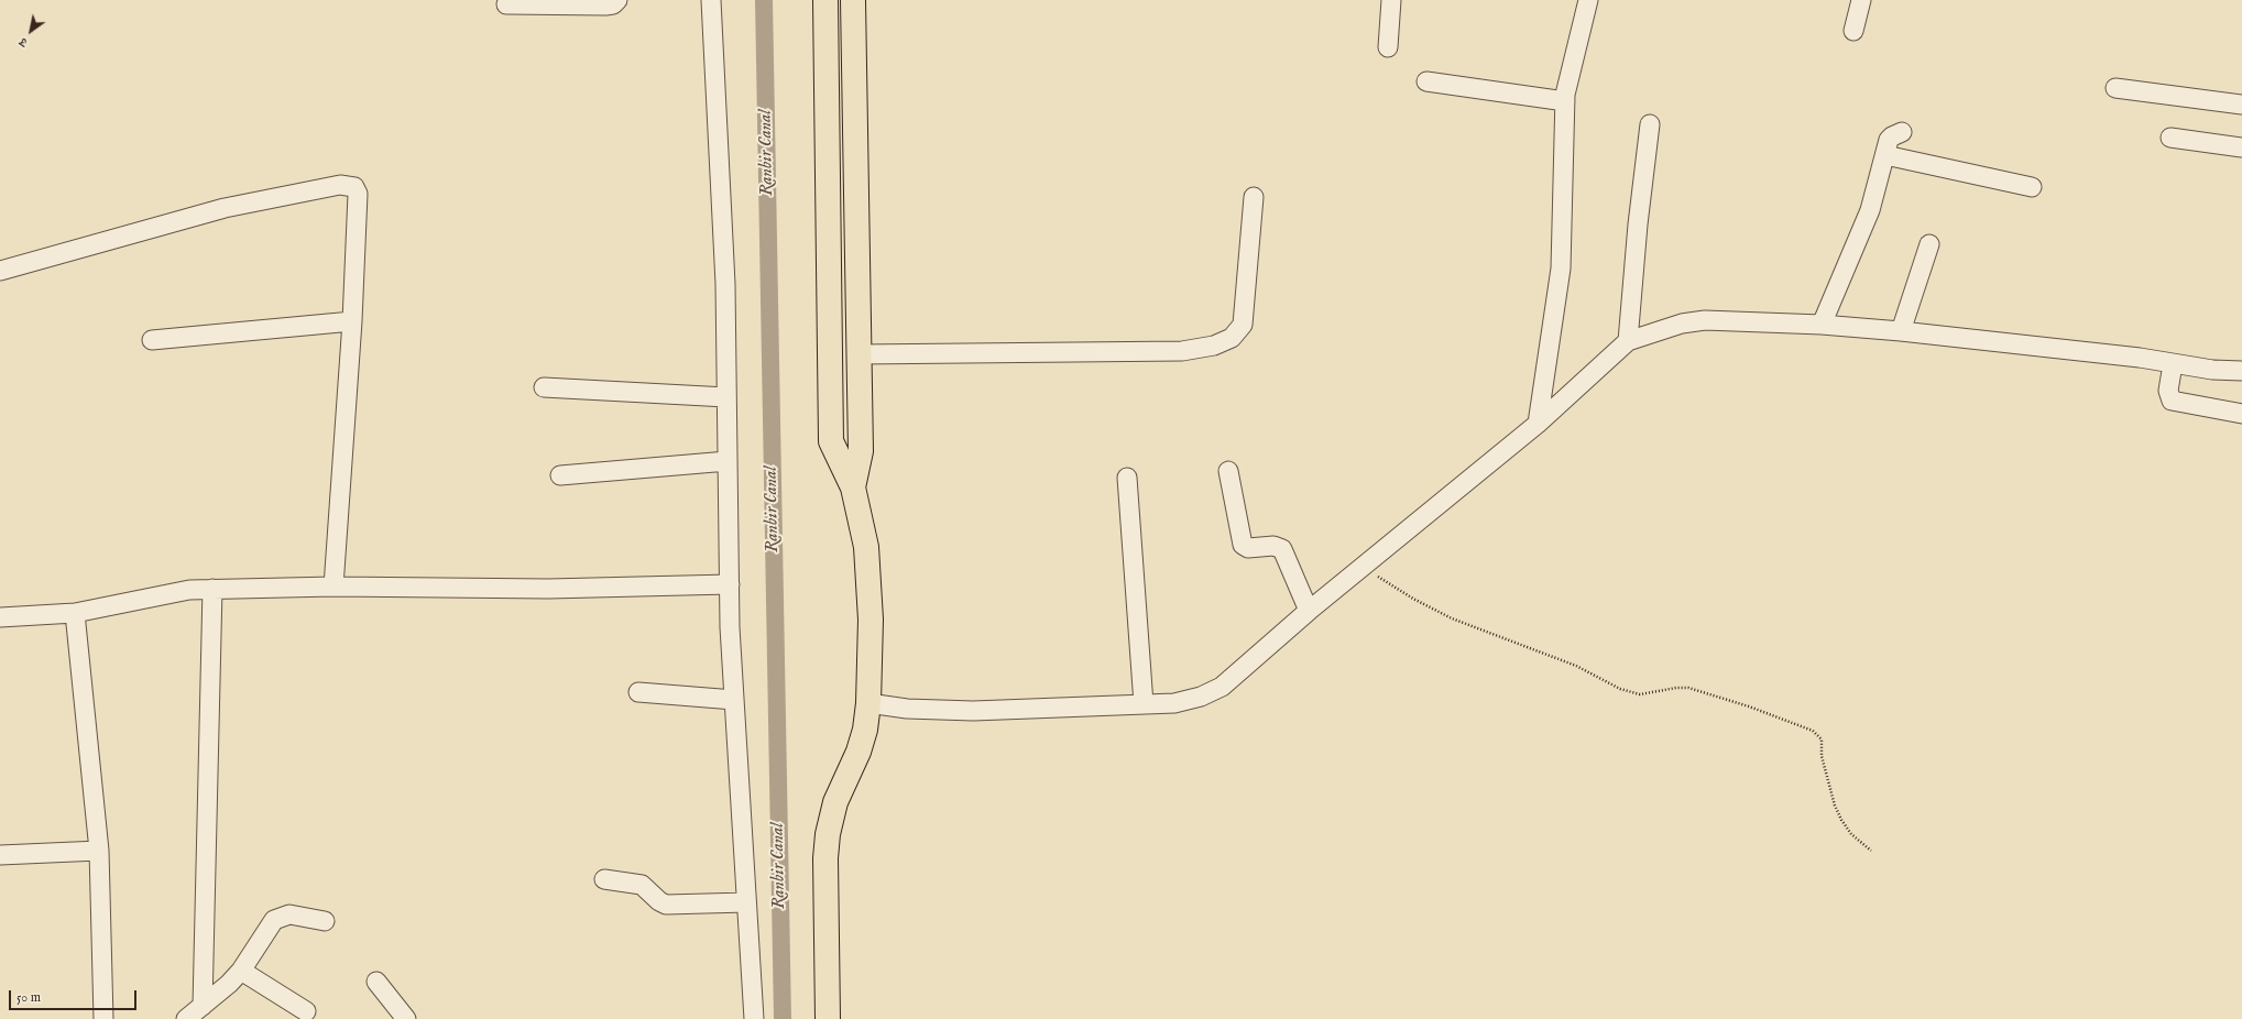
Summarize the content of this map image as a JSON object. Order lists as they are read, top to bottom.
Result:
{
  "water": ["Ranbir Canal"],
  "scale_bar": "50 m",
  "north": "bottom left"
}
